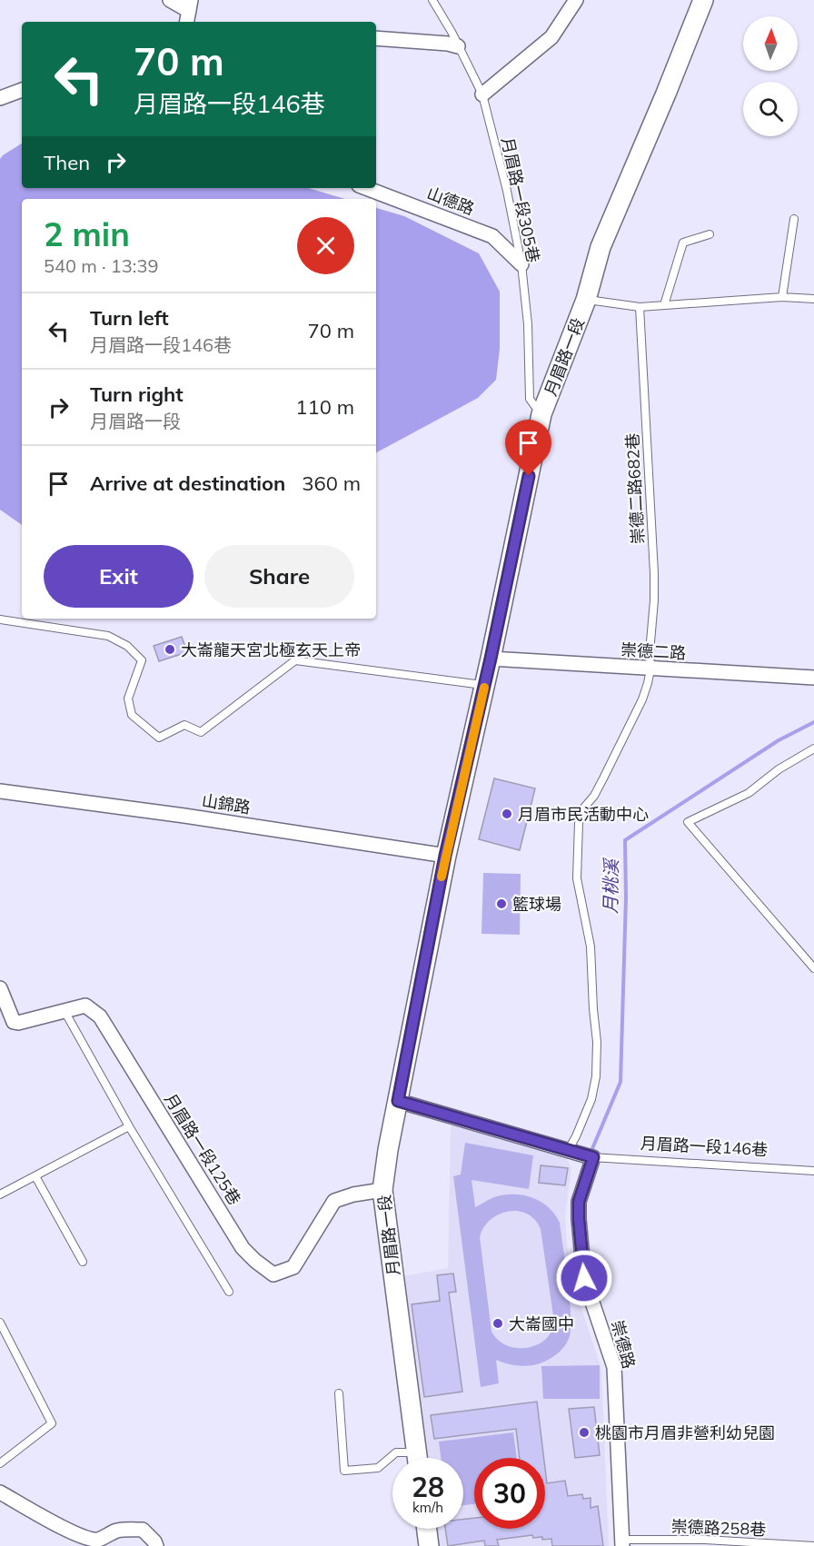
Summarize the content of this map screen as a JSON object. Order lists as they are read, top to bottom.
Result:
{
  "streets": {
    "street": [
      "山德路",
      "月眉路一段",
      "崇德二路",
      "山錦路",
      "月眉路一段125巷",
      "崇德路"
    ],
    "lane": [
      "月眉路一段305巷",
      "崇德二路682巷",
      "月眉路一段146巷",
      "崇德路258巷"
    ]
  },
  "crossings": [
    ["月眉路一段305巷", "山德路"],
    ["月眉路一段305巷", "月眉路一段"],
    ["月眉路一段", "崇德二路"],
    ["月眉路一段", "山錦路"],
    ["月眉路一段", "月眉路一段125巷"],
    ["崇德二路682巷", "崇德二路"],
    ["月眉路一段146巷", "崇德路"],
    ["崇德路", "崇德路258巷"]
  ],
  "water": ["月桃溪"],
  "places": [
    "大崙龍天宮北極玄天上帝",
    "月眉市民活動中心",
    "籃球場",
    "大崙國中",
    "桃園市月眉非營利幼兒園"
  ],
  "north": "top",
  "page": {
    "turn": ["70 m", "月眉路一段146巷"],
    "then": "Then",
    "heading": ["2 min", "540 m · 13:39"],
    "list": [
      {
        "name": "Turn left",
        "note": "月眉路一段146巷",
        "value": "70 m"
      },
      {
        "name": "Turn right",
        "note": "月眉路一段",
        "value": "110 m"
      },
      {
        "name": "Arrive at destination",
        "value": "360 m"
      }
    ],
    "buttons": ["Exit", "Share"],
    "speed": "28 km/h",
    "limit": "30"
  }
}
